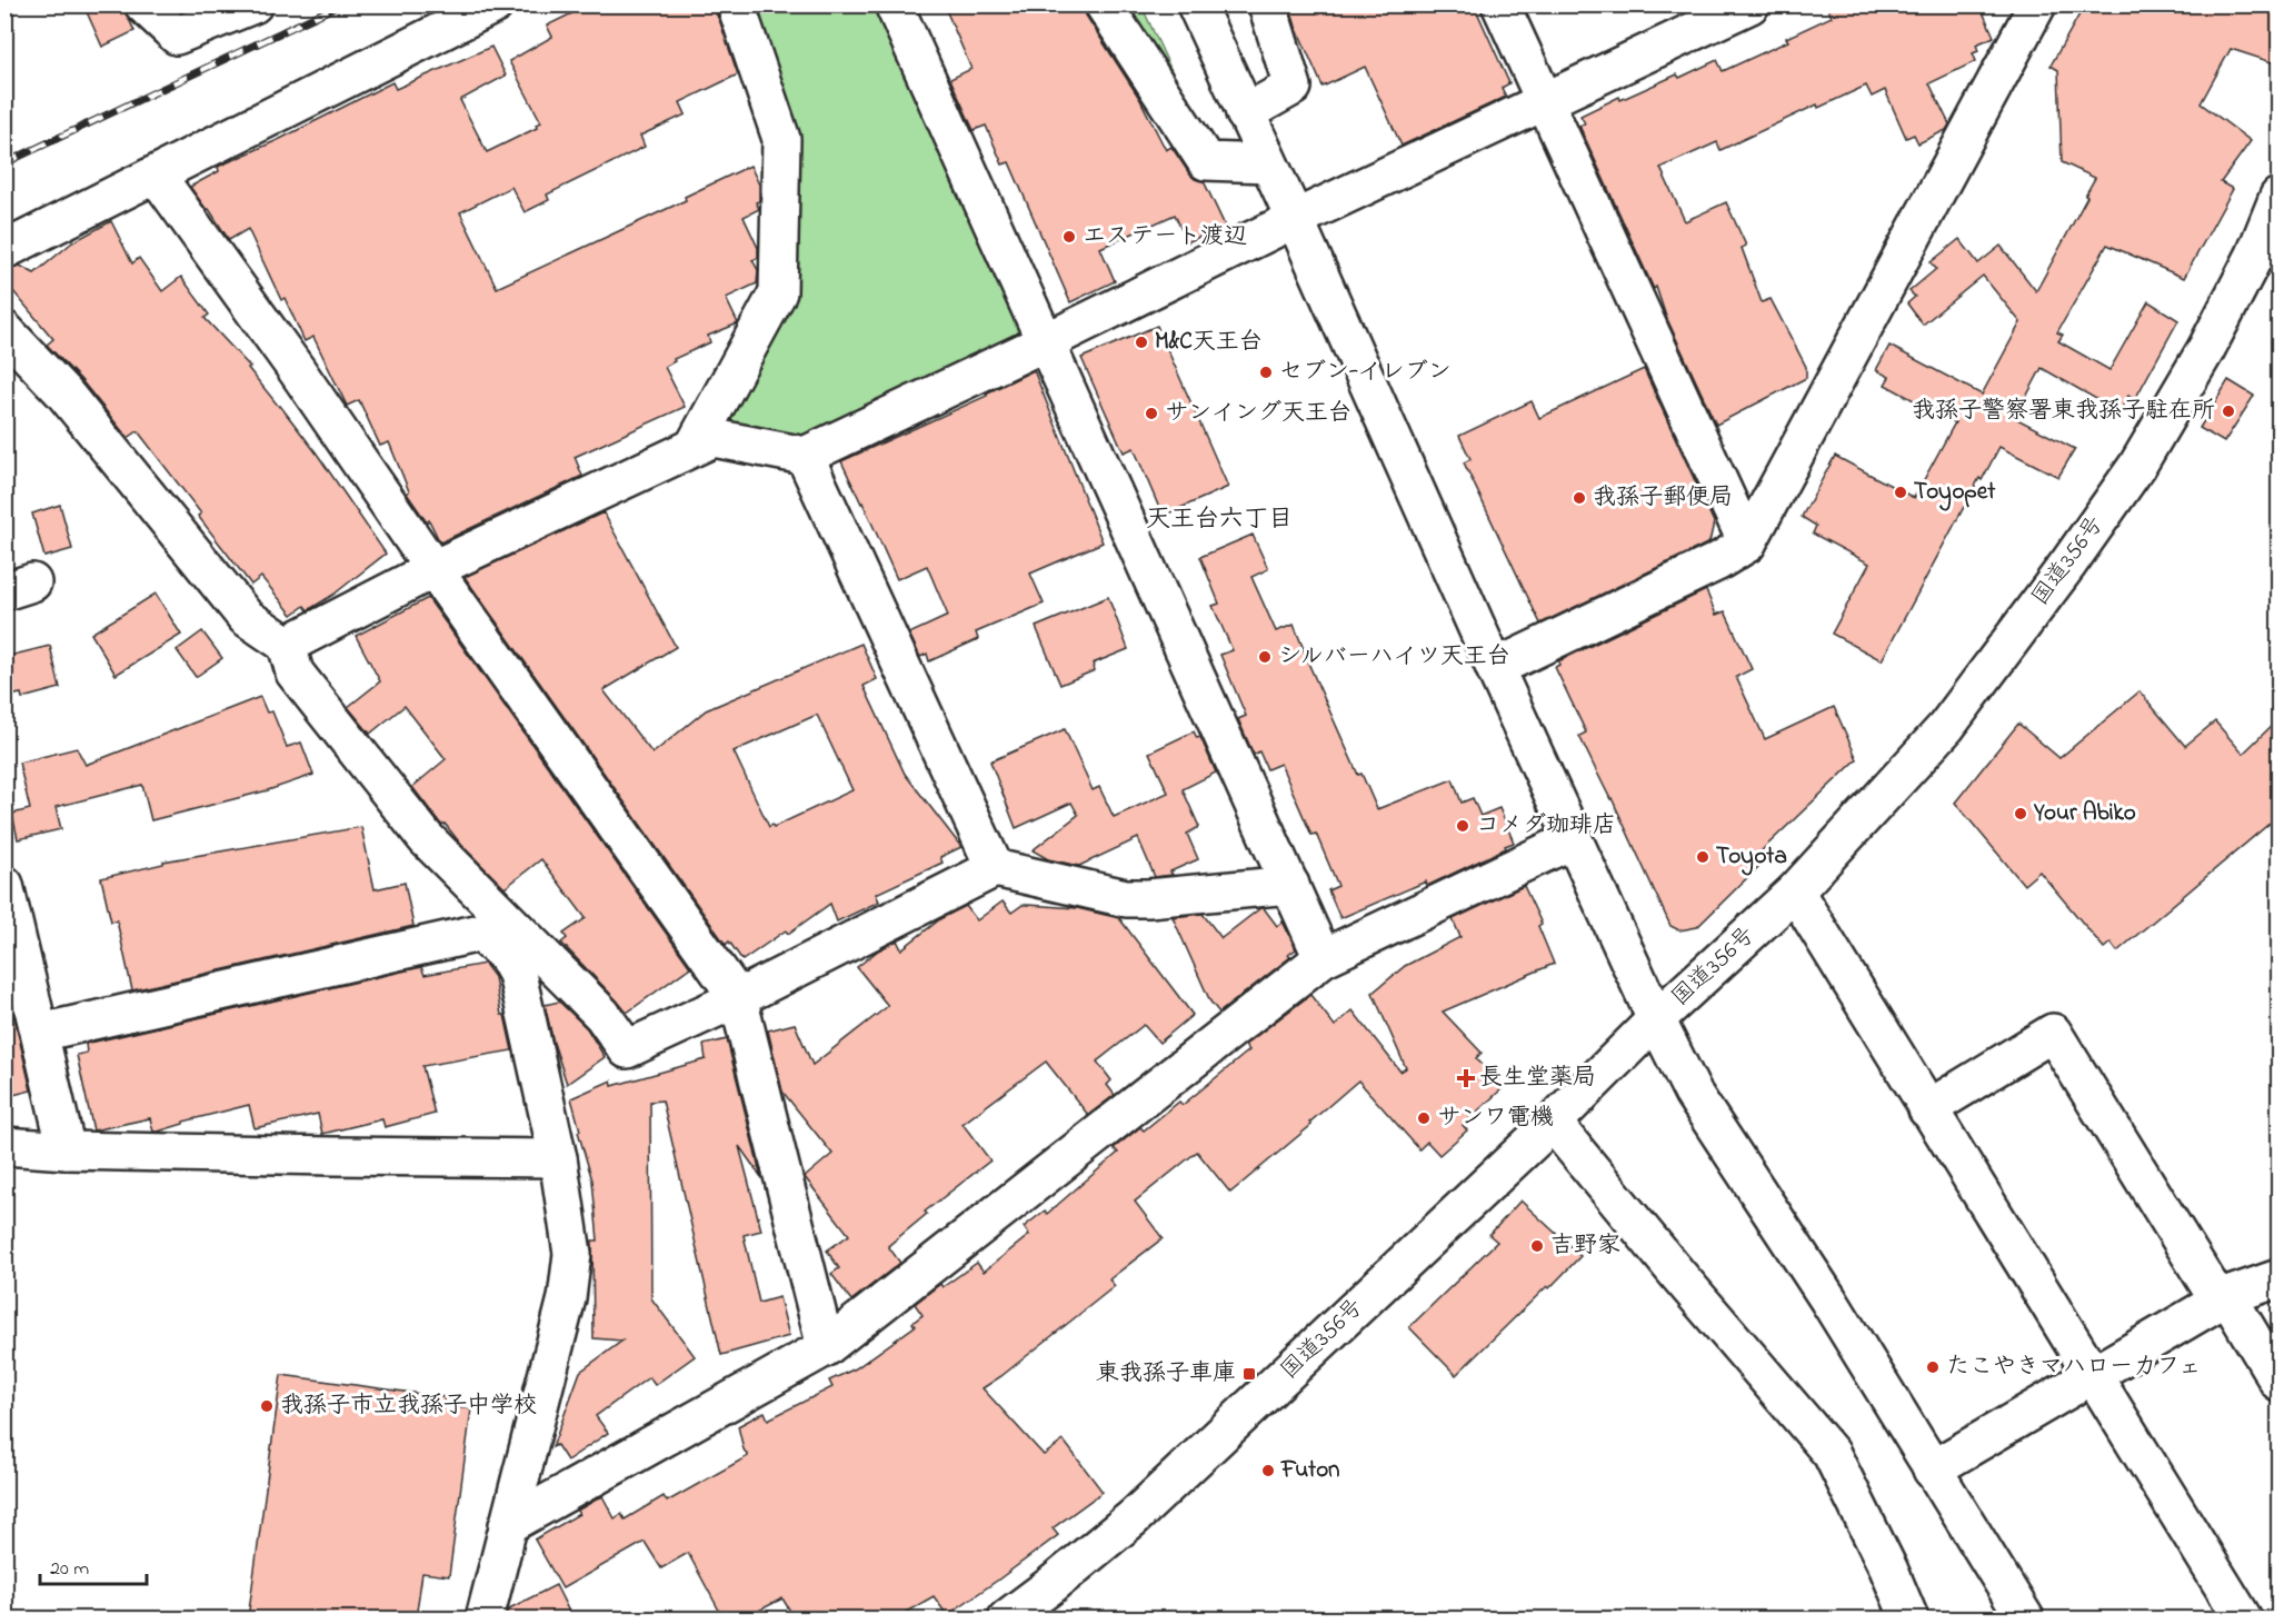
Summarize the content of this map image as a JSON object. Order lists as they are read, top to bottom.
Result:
{
  "streets": {
    "main road": ["国道356号"]
  },
  "districts": ["天王台六丁目"],
  "places": {
    "other": [
      "エステート渡辺",
      "M&C天王台",
      "セブン-イレブン",
      "我孫子警察署東我孫子駐在所",
      "サンイング天王台",
      "Toyopet",
      "我孫子郵便局",
      "シルバーハイツ天王台",
      "Your Abiko",
      "コメダ珈琲店",
      "Toyota",
      "サンワ電機",
      "吉野家",
      "たこやきマハローカフェ",
      "我孫子市立我孫子中学校",
      "Futon"
    ],
    "health": ["長生堂薬局"],
    "transit": ["東我孫子車庫"]
  },
  "scale_bar": "20 m"
}
